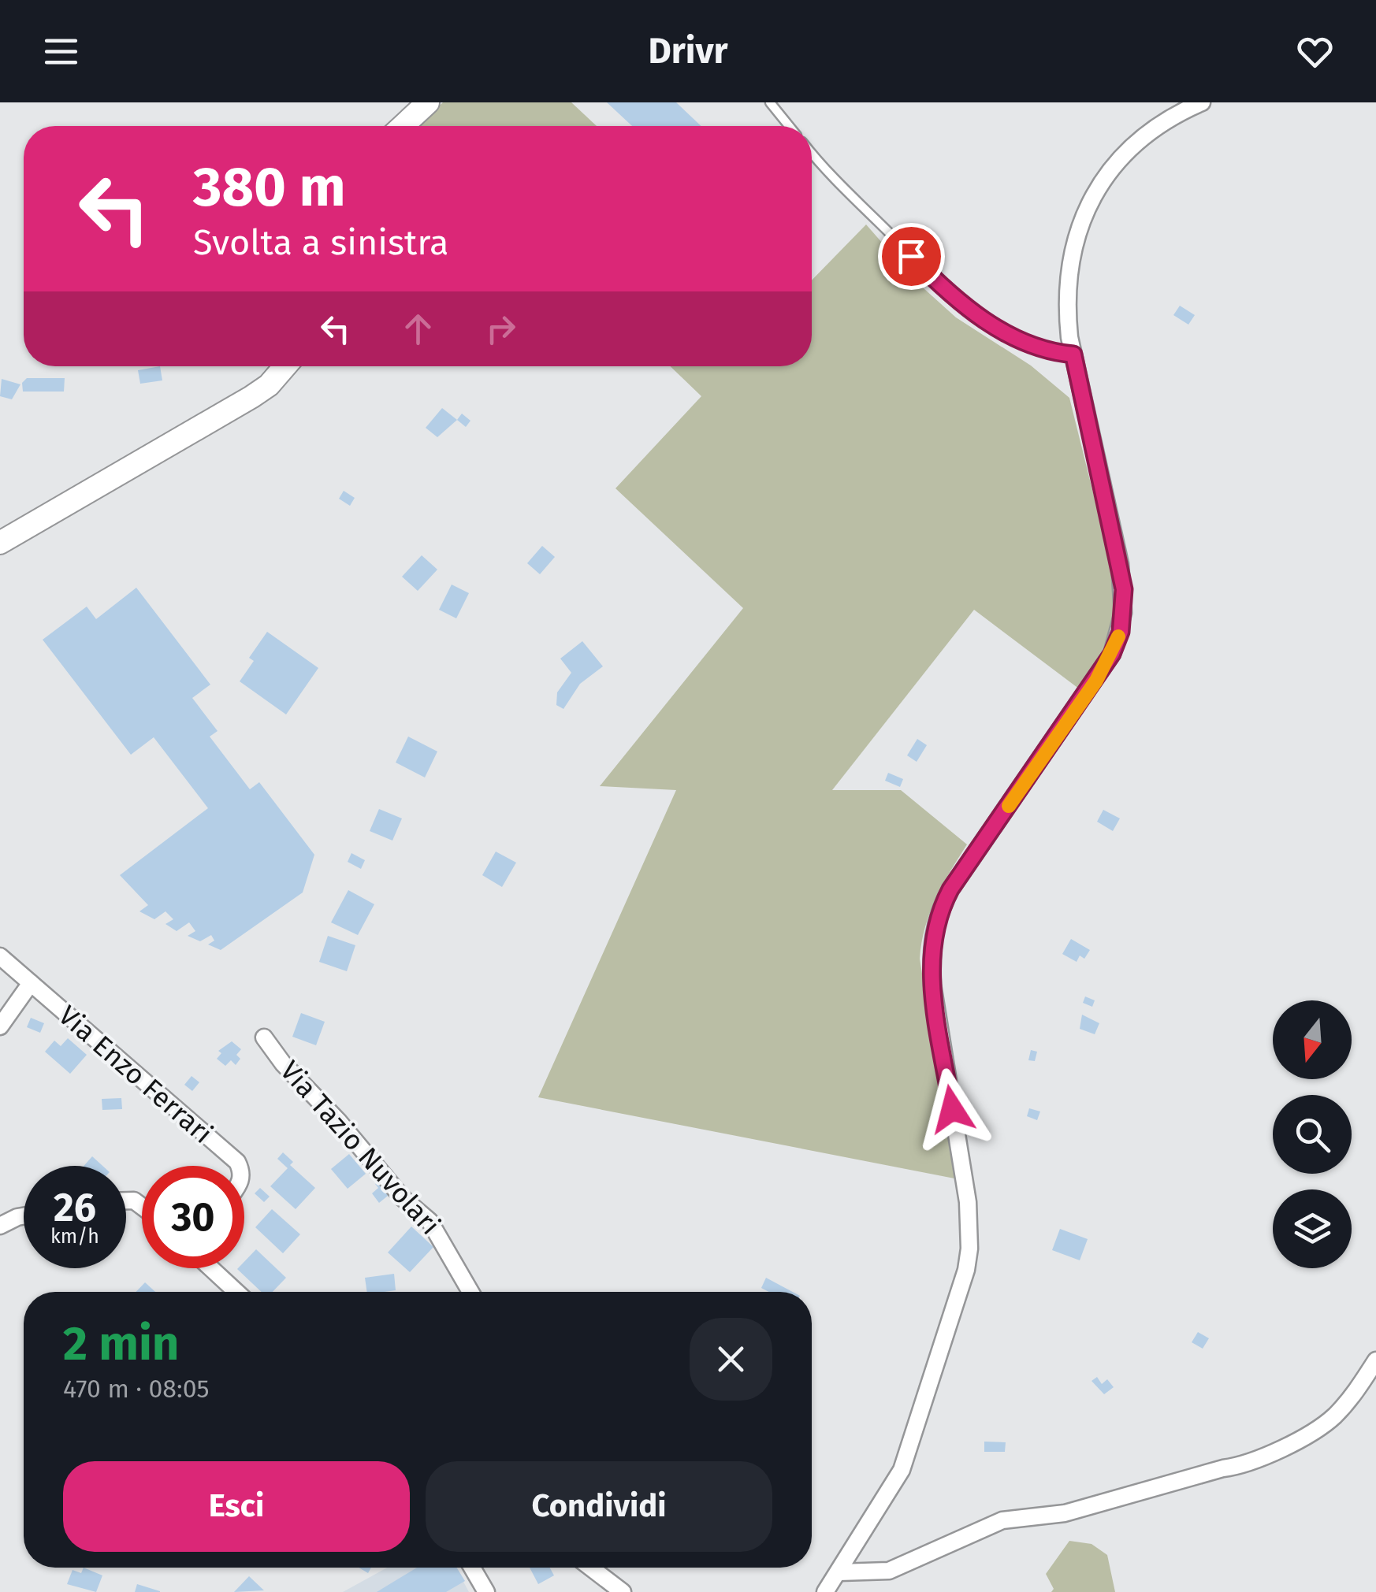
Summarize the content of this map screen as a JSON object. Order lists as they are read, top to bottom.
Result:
{
  "streets": {
    "street": ["Via Enzo Ferrari", "Via Tazio Nuvolari"]
  },
  "north": "bottom",
  "page": {
    "header": "Drivr",
    "turn": ["380 m", "Svolta a sinistra"],
    "speed": "26 km/h",
    "limit": "30",
    "heading": ["2 min", "470 m · 08:05"],
    "buttons": ["Esci", "Condividi"]
  }
}
